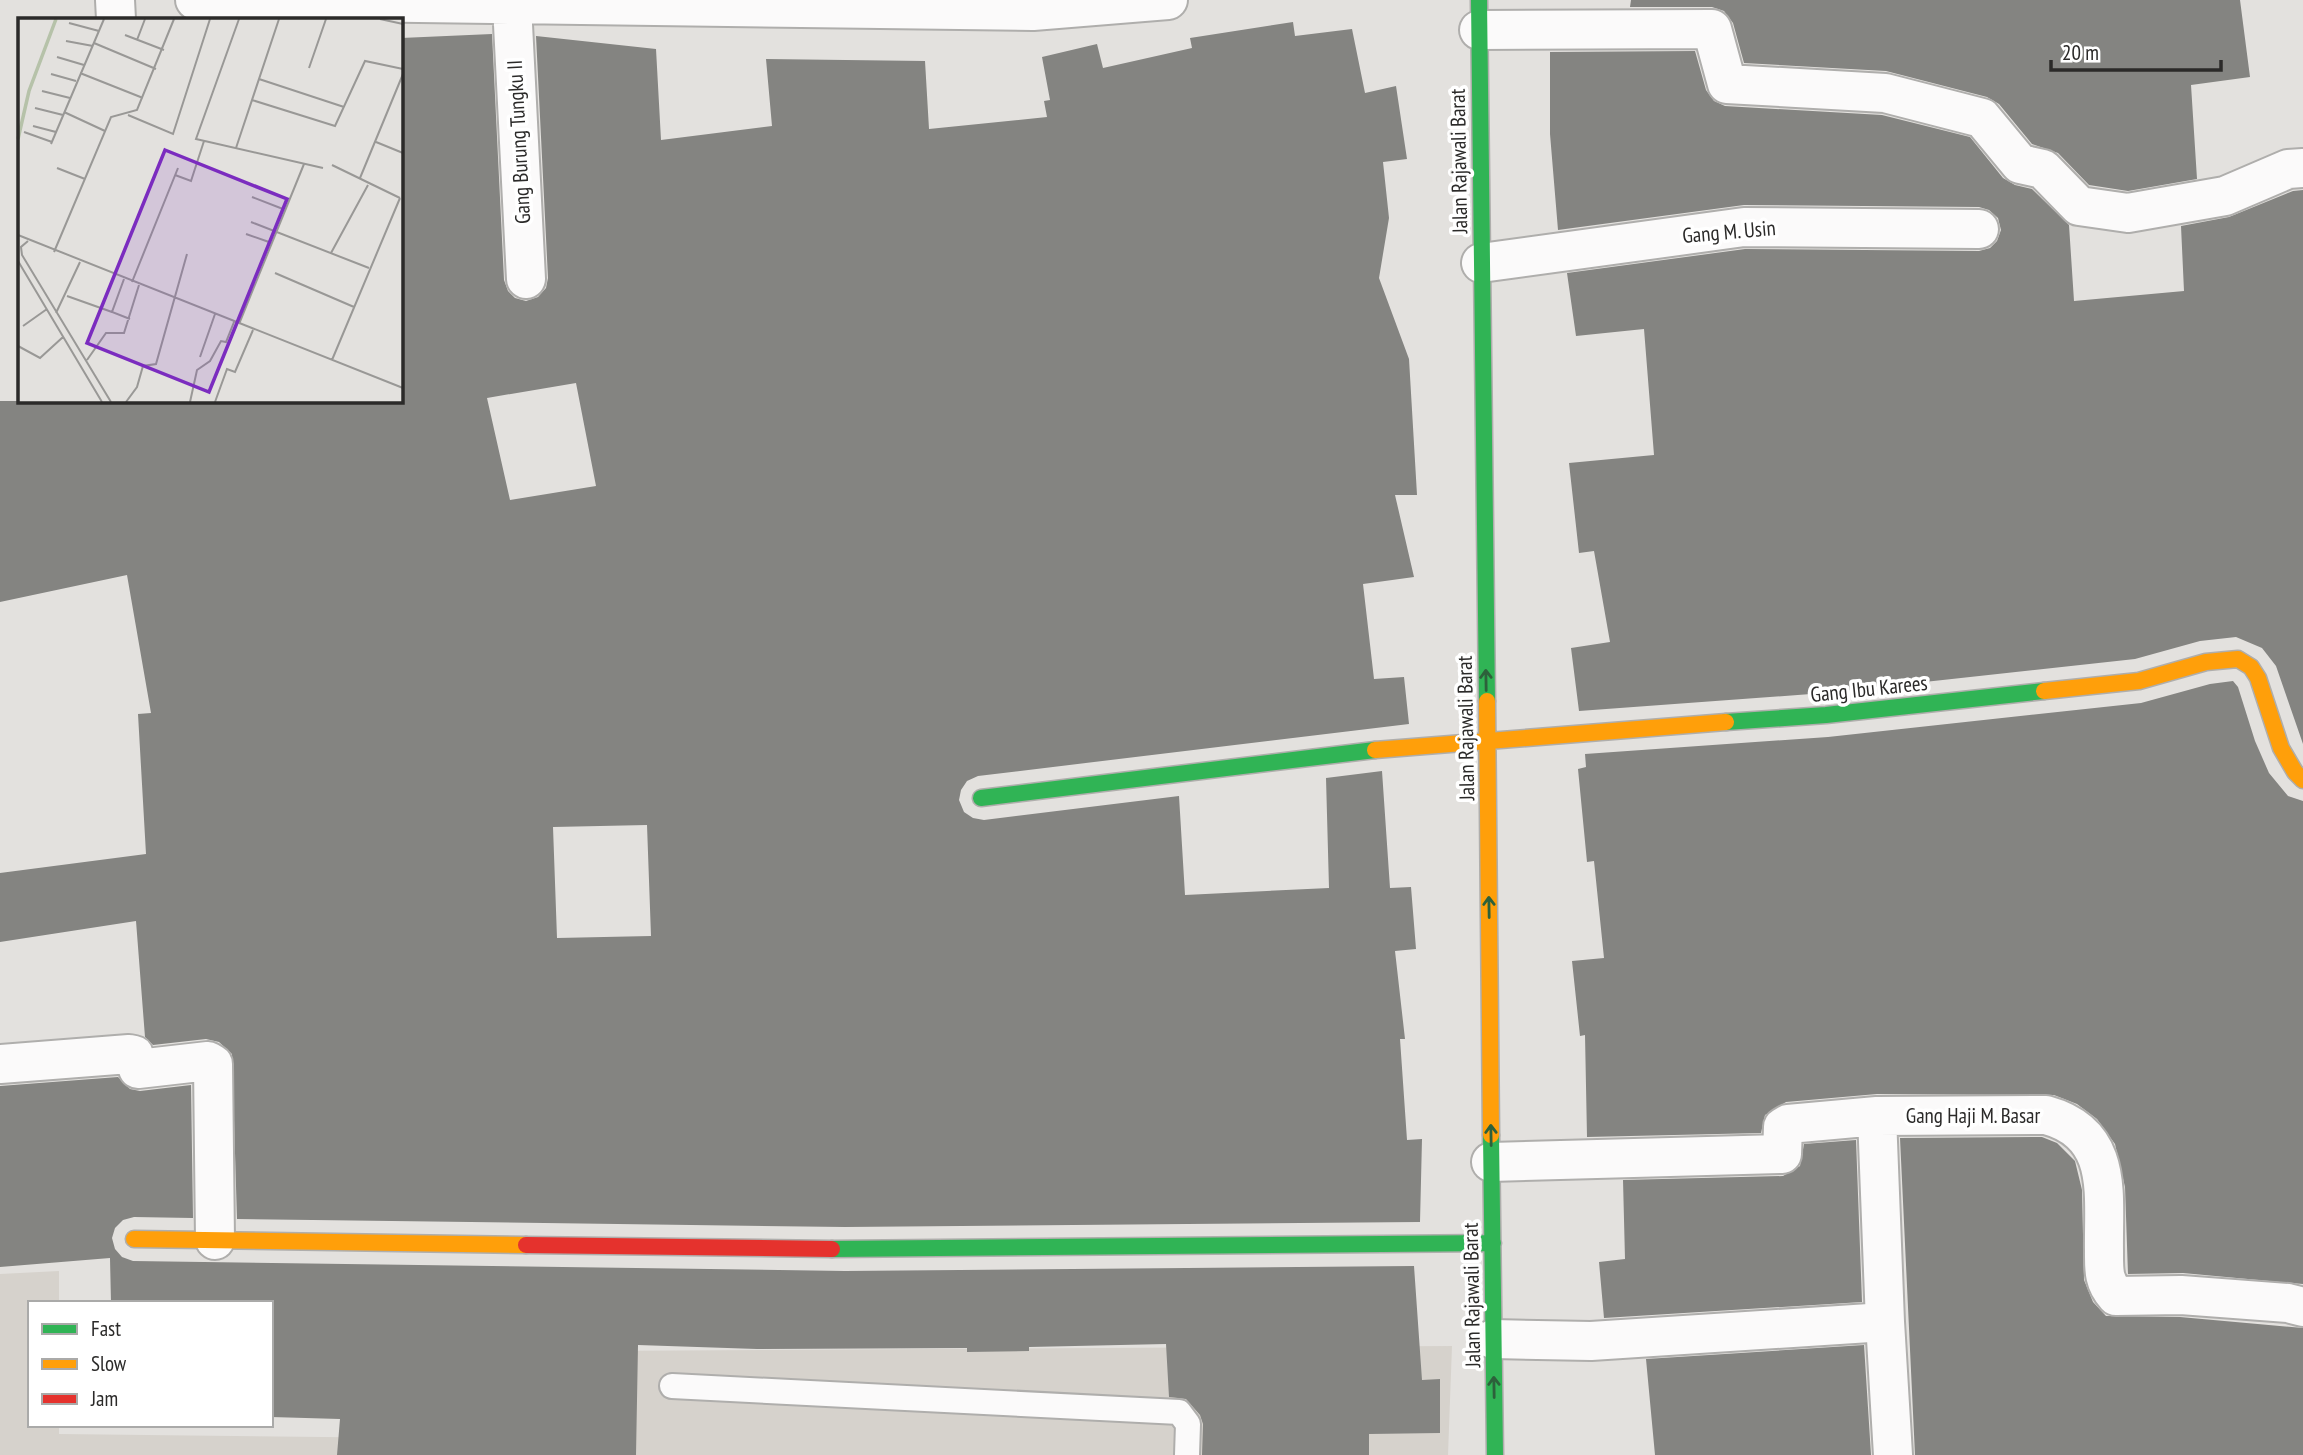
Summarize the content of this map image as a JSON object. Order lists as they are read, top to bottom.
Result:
{
  "streets": {
    "main road": ["Jalan Rajawali Barat", "Gang Ibu Karees"],
    "street": ["Gang Burung Tungku II", "Gang M. Usin", "Gang Haji M. Basar"]
  },
  "crossings": [
    ["Jalan Rajawali Barat", "Gang M. Usin"],
    ["Jalan Rajawali Barat", "Gang Ibu Karees"]
  ],
  "one_way": ["Jalan Rajawali Barat"],
  "legend": ["Fast", "Slow", "Jam"],
  "scale_bar": "20 m"
}
